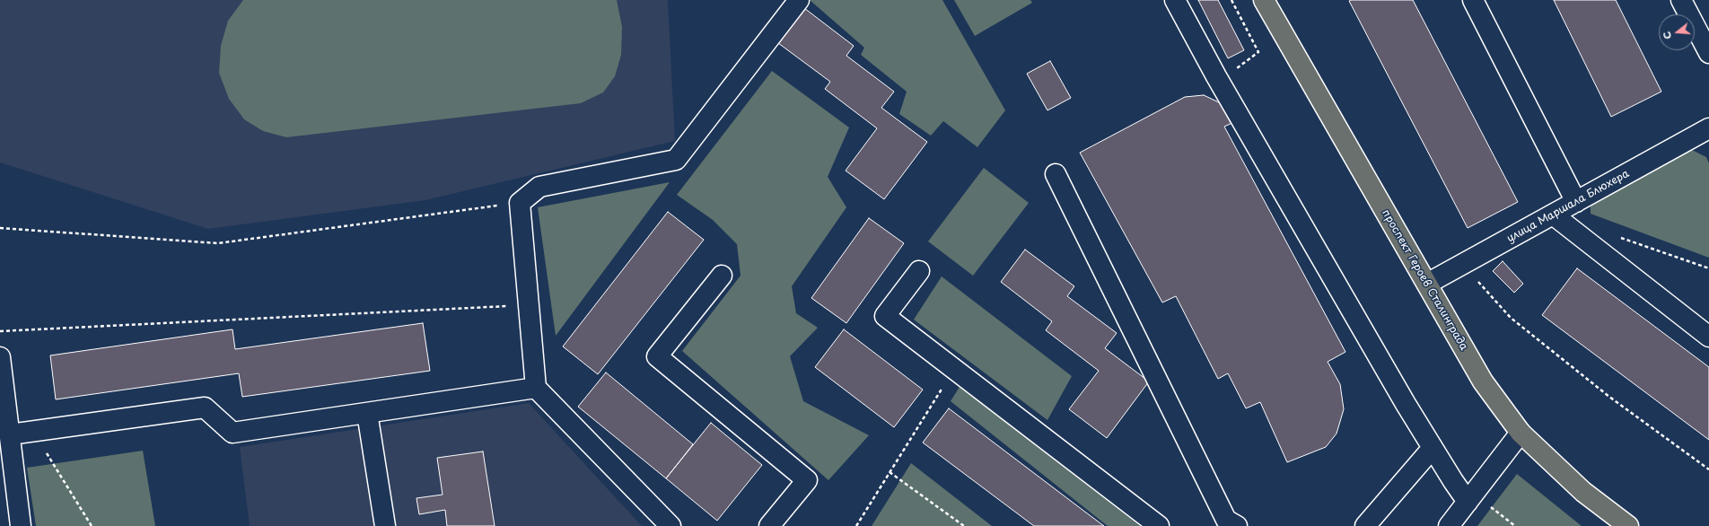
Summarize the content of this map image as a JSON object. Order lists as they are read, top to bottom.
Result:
{
  "streets": {
    "main road": ["проспект Героев Сталинграда"],
    "street": ["улица Маршала Блюхера"]
  },
  "crossings": [
    ["улица Маршала Блюхера", "проспект Героев Сталинграда"]
  ],
  "north": "left"
}
